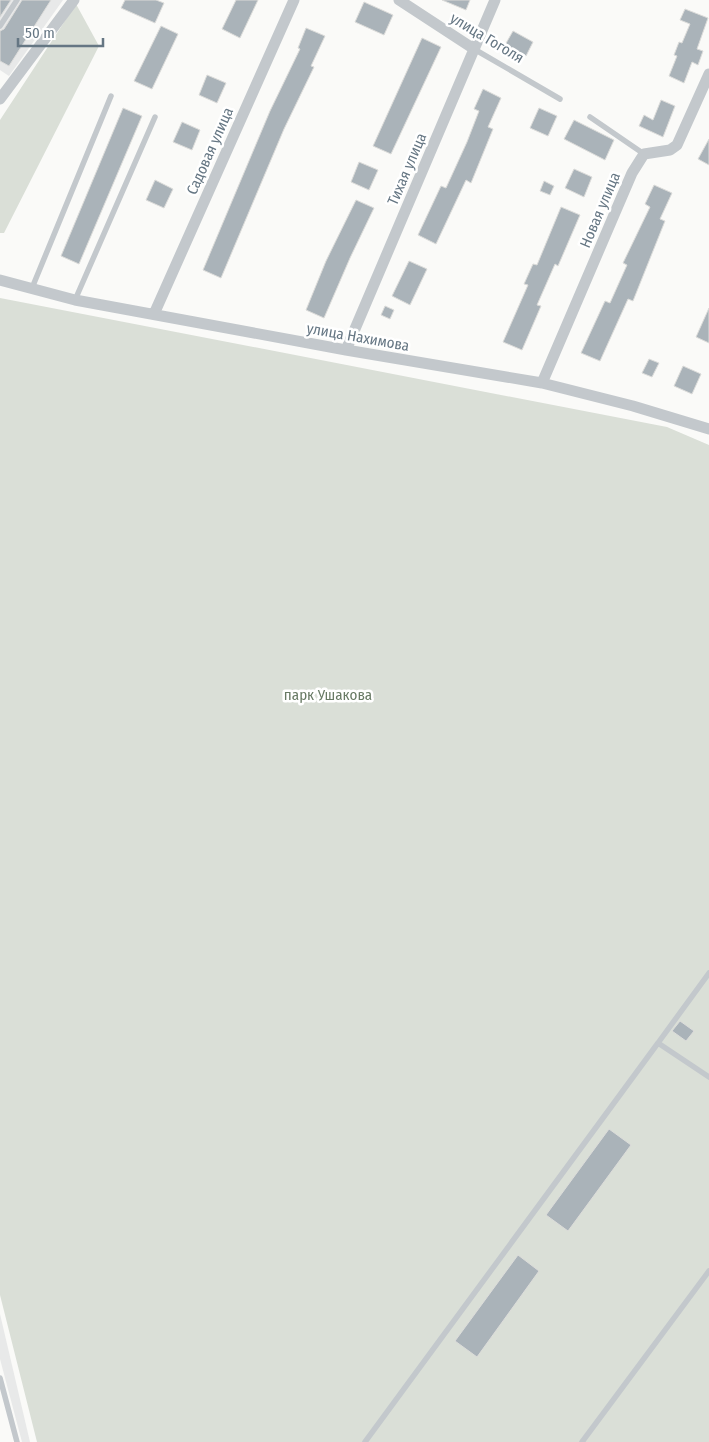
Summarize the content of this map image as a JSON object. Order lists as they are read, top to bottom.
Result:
{
  "streets": {
    "street": [
      "улица Гоголя",
      "Садовая улица",
      "Тихая улица",
      "Новая улица",
      "улица Нахимова"
    ]
  },
  "crossings": [
    ["улица Гоголя", "Тихая улица"],
    ["Садовая улица", "улица Нахимова"],
    ["Тихая улица", "улица Нахимова"],
    ["Новая улица", "улица Нахимова"]
  ],
  "parks": ["парк Ушакова"],
  "scale_bar": "50 m"
}
